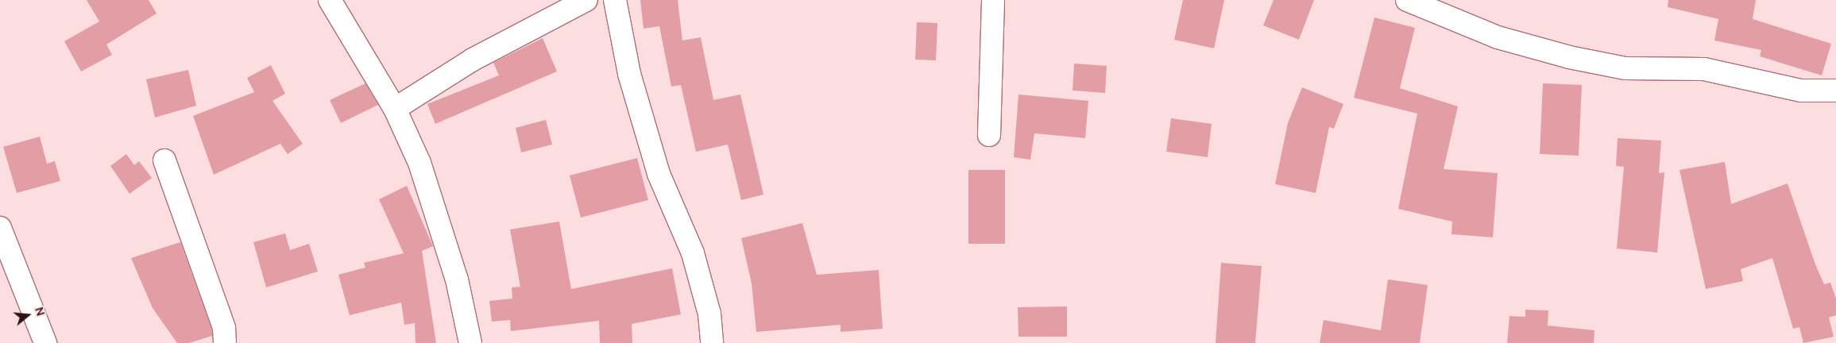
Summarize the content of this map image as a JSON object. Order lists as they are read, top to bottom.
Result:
{
  "north": "right"
}
